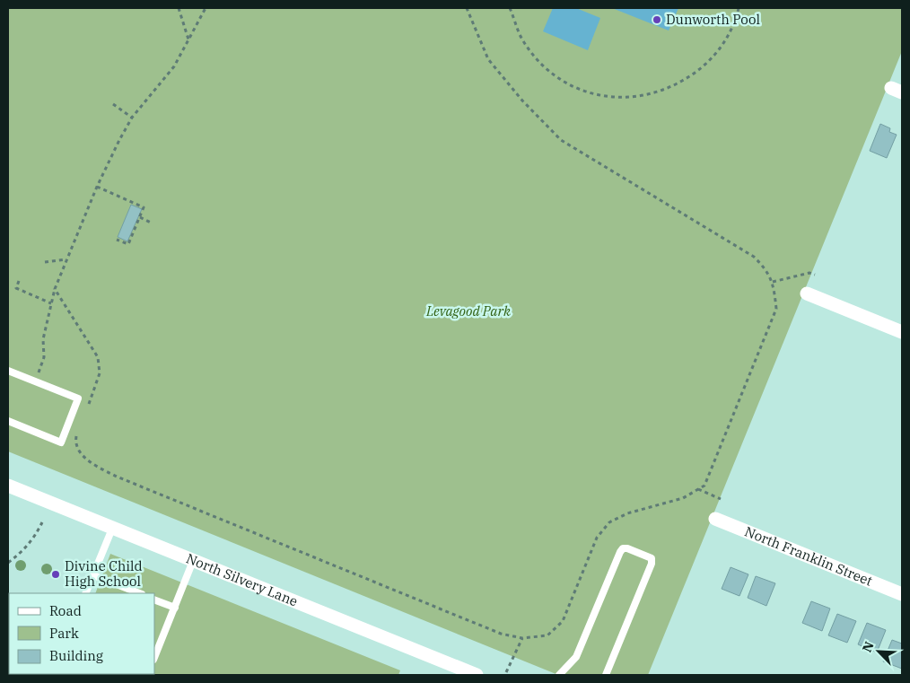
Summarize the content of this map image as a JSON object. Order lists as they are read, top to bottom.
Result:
{
  "streets": {
    "street": ["North Franklin Street", "North Silvery Lane"]
  },
  "parks": ["Levagood Park"],
  "places": ["Dunworth Pool", "Divine Child High School"],
  "legend": ["Road", "Park", "Building"],
  "north": "top left"
}
